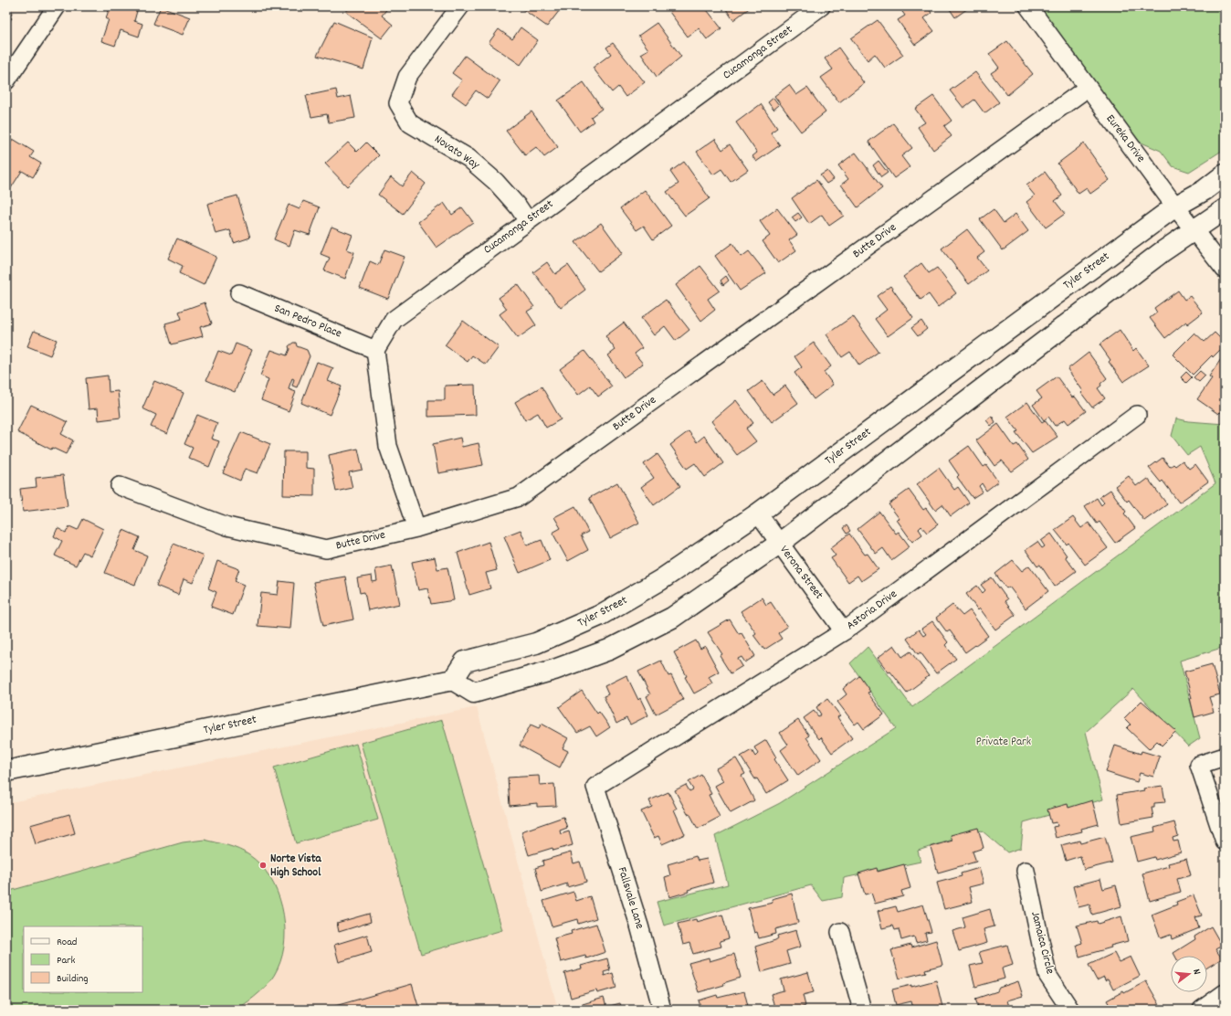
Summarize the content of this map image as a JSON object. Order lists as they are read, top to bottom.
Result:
{
  "streets": {
    "main road": ["Tyler Street"],
    "street": [
      "Cucamonga Street",
      "Eureka Drive",
      "Novato Way",
      "Butte Drive",
      "San Pedro Place",
      "Verona Street",
      "Astoria Drive",
      "Fallsvale Lane",
      "Jamaica Circle"
    ]
  },
  "crossings": [
    ["Cucamonga Street", "Novato Way"],
    ["Cucamonga Street", "San Pedro Place"],
    ["Eureka Drive", "Butte Drive"],
    ["Eureka Drive", "Tyler Street"],
    ["Tyler Street", "Verona Street"],
    ["Verona Street", "Astoria Drive"],
    ["Astoria Drive", "Fallsvale Lane"]
  ],
  "parks": ["Private Park"],
  "places": ["Norte Vista High School"],
  "legend": ["Road", "Park", "Building"],
  "north": "right"
}
